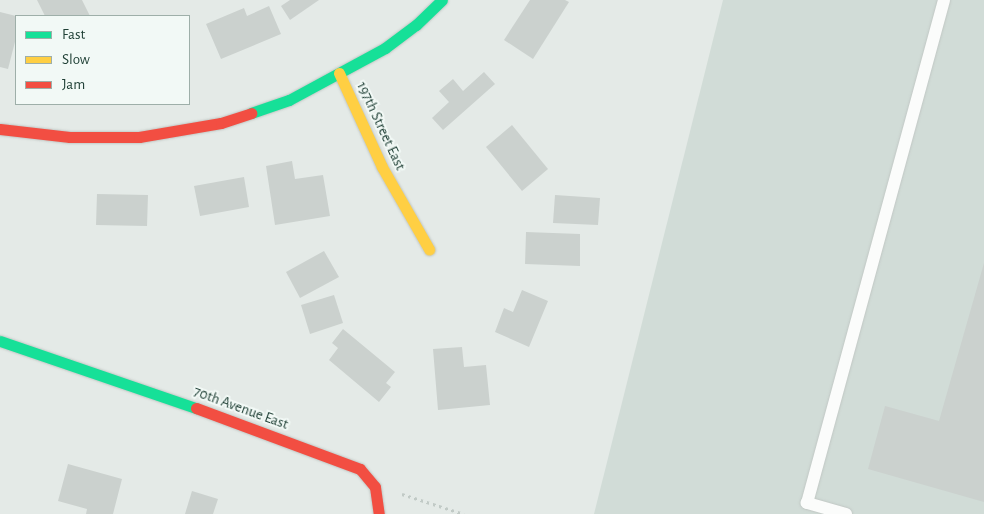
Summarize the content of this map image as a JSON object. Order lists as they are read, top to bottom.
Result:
{
  "streets": {
    "street": ["197th Street East", "70th Avenue East"]
  },
  "legend": ["Fast", "Slow", "Jam"]
}
